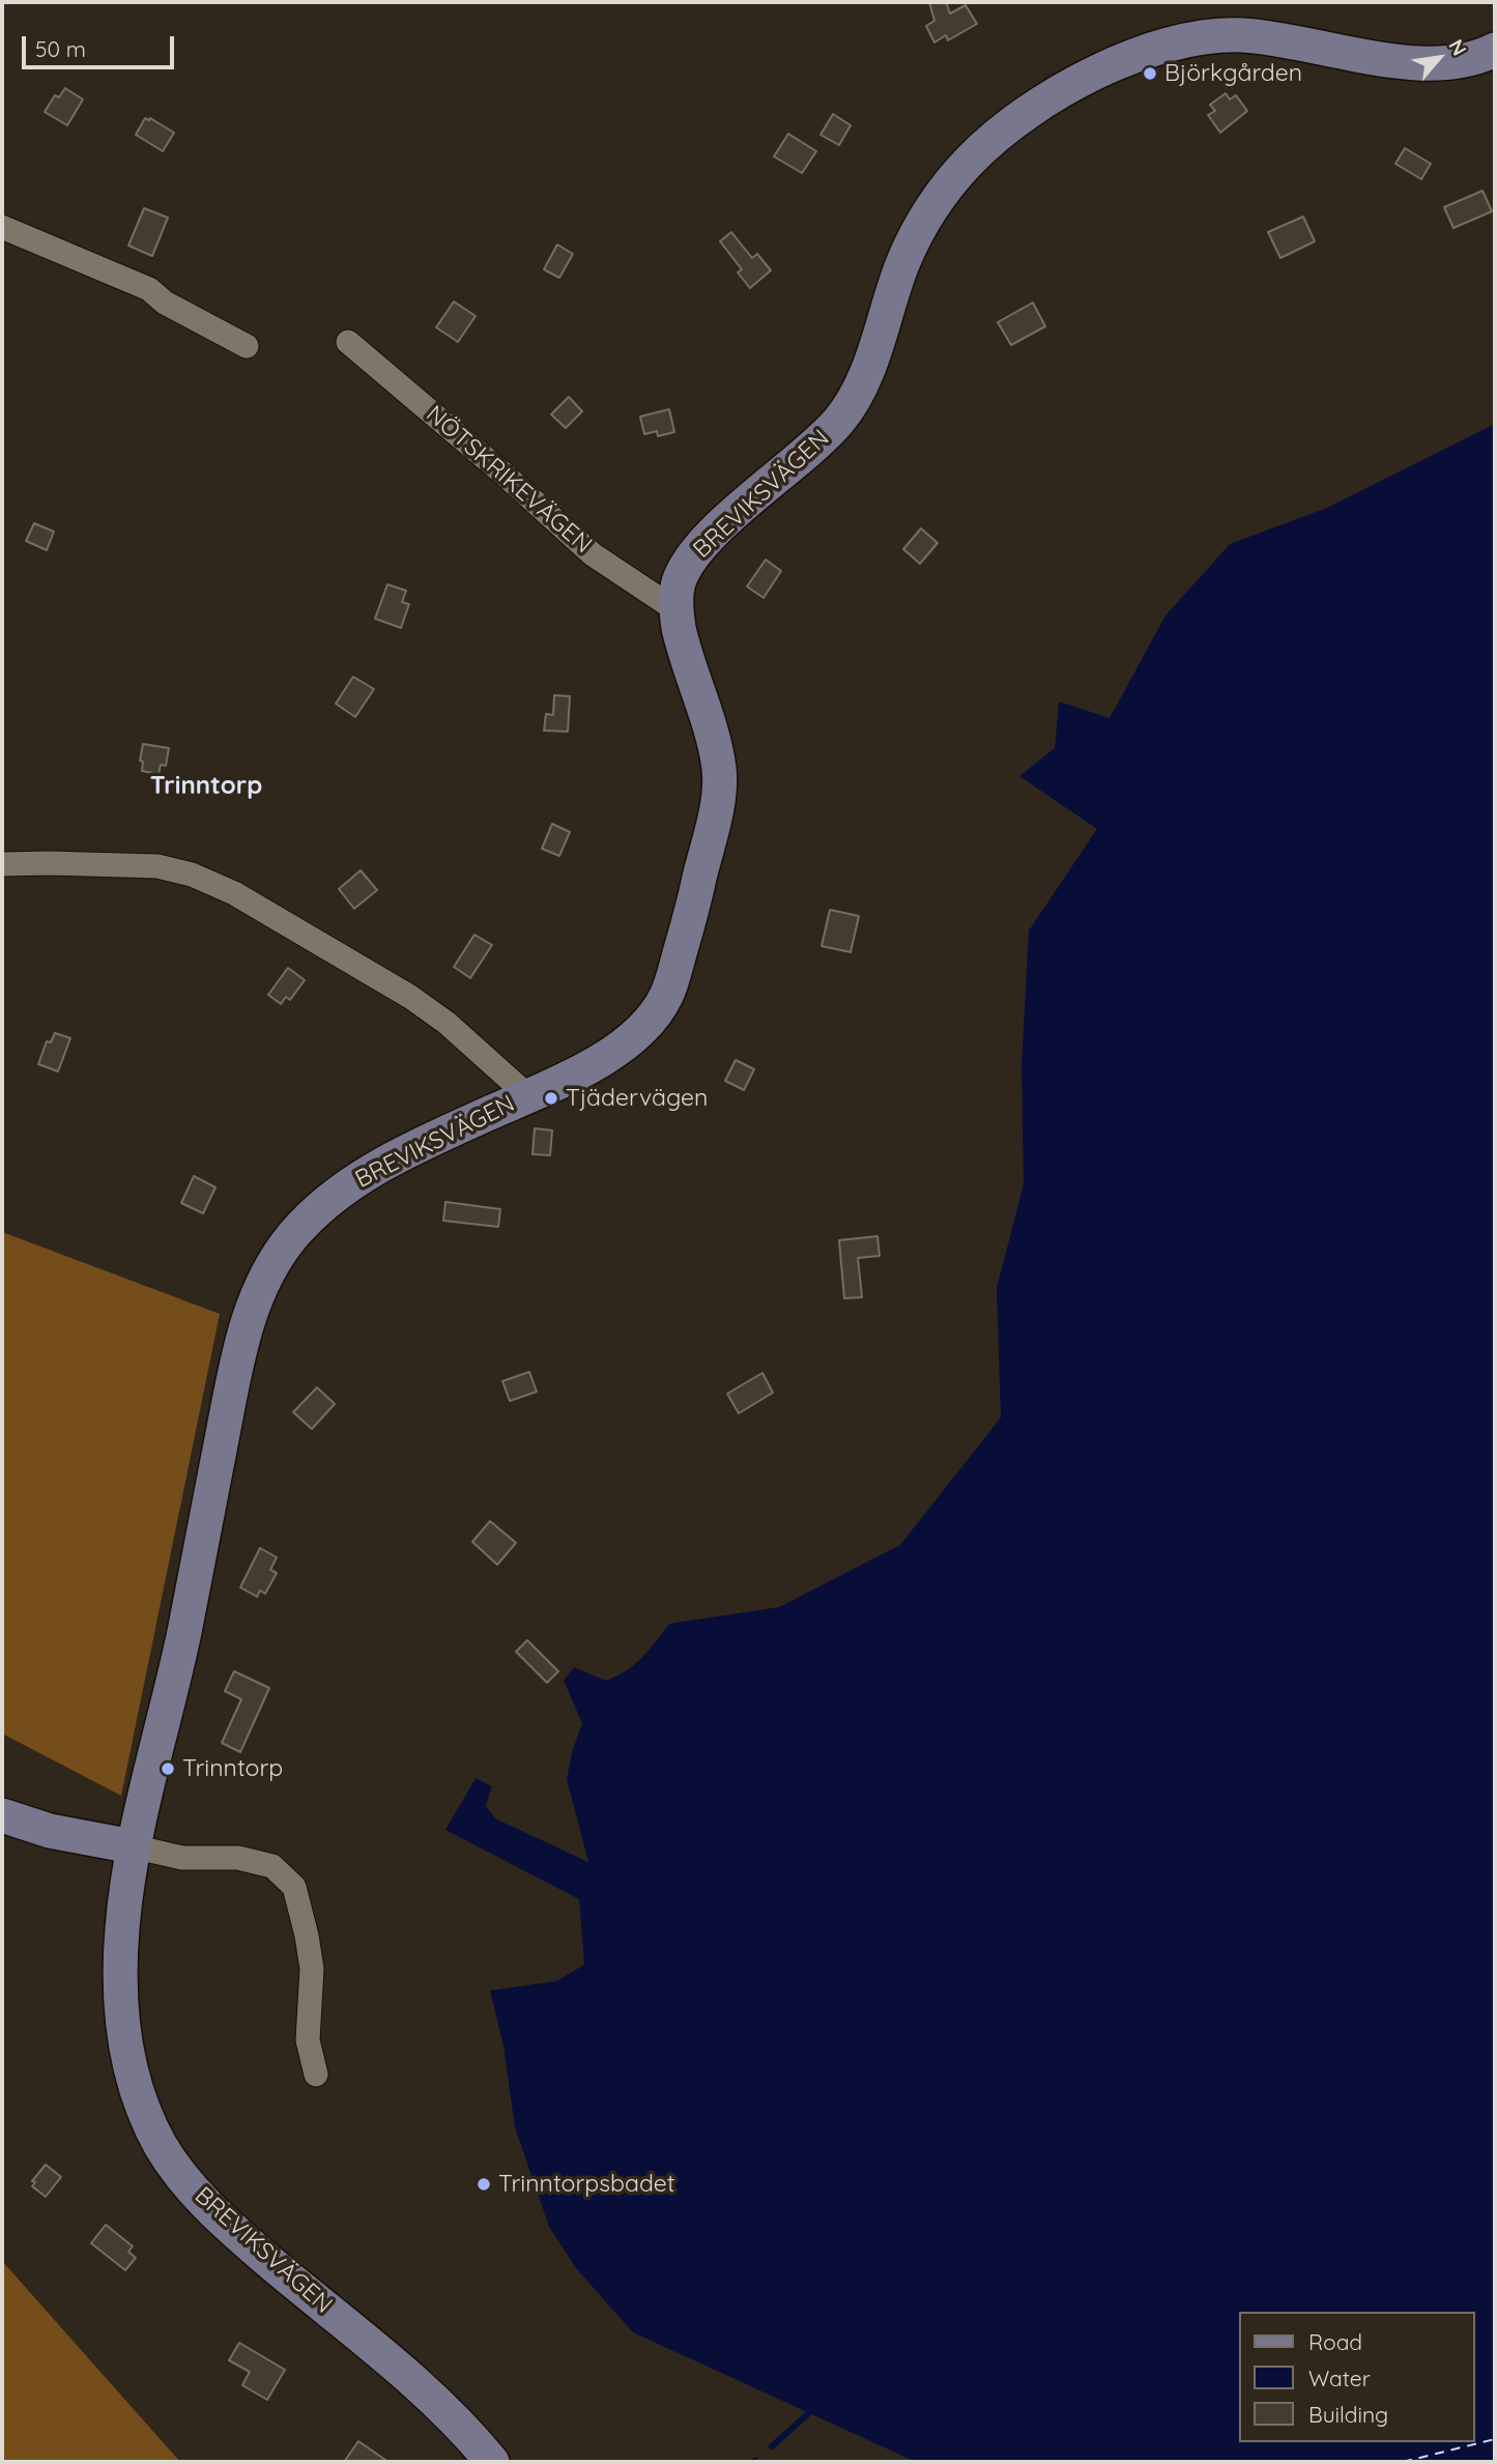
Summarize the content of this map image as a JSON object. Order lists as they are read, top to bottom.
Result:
{
  "streets": {
    "main road": ["BREVIKSVÄGEN"],
    "street": ["NÖTSKRIKEVÄGEN"]
  },
  "crossings": [
    ["NÖTSKRIKEVÄGEN", "BREVIKSVÄGEN"]
  ],
  "districts": ["Trinntorp"],
  "places": [
    "Björkgården",
    "Tjädervägen",
    "Trinntorp",
    "Trinntorpsbadet"
  ],
  "legend": ["Road", "Water", "Building"],
  "scale_bar": "50 m",
  "north": "top right"
}
